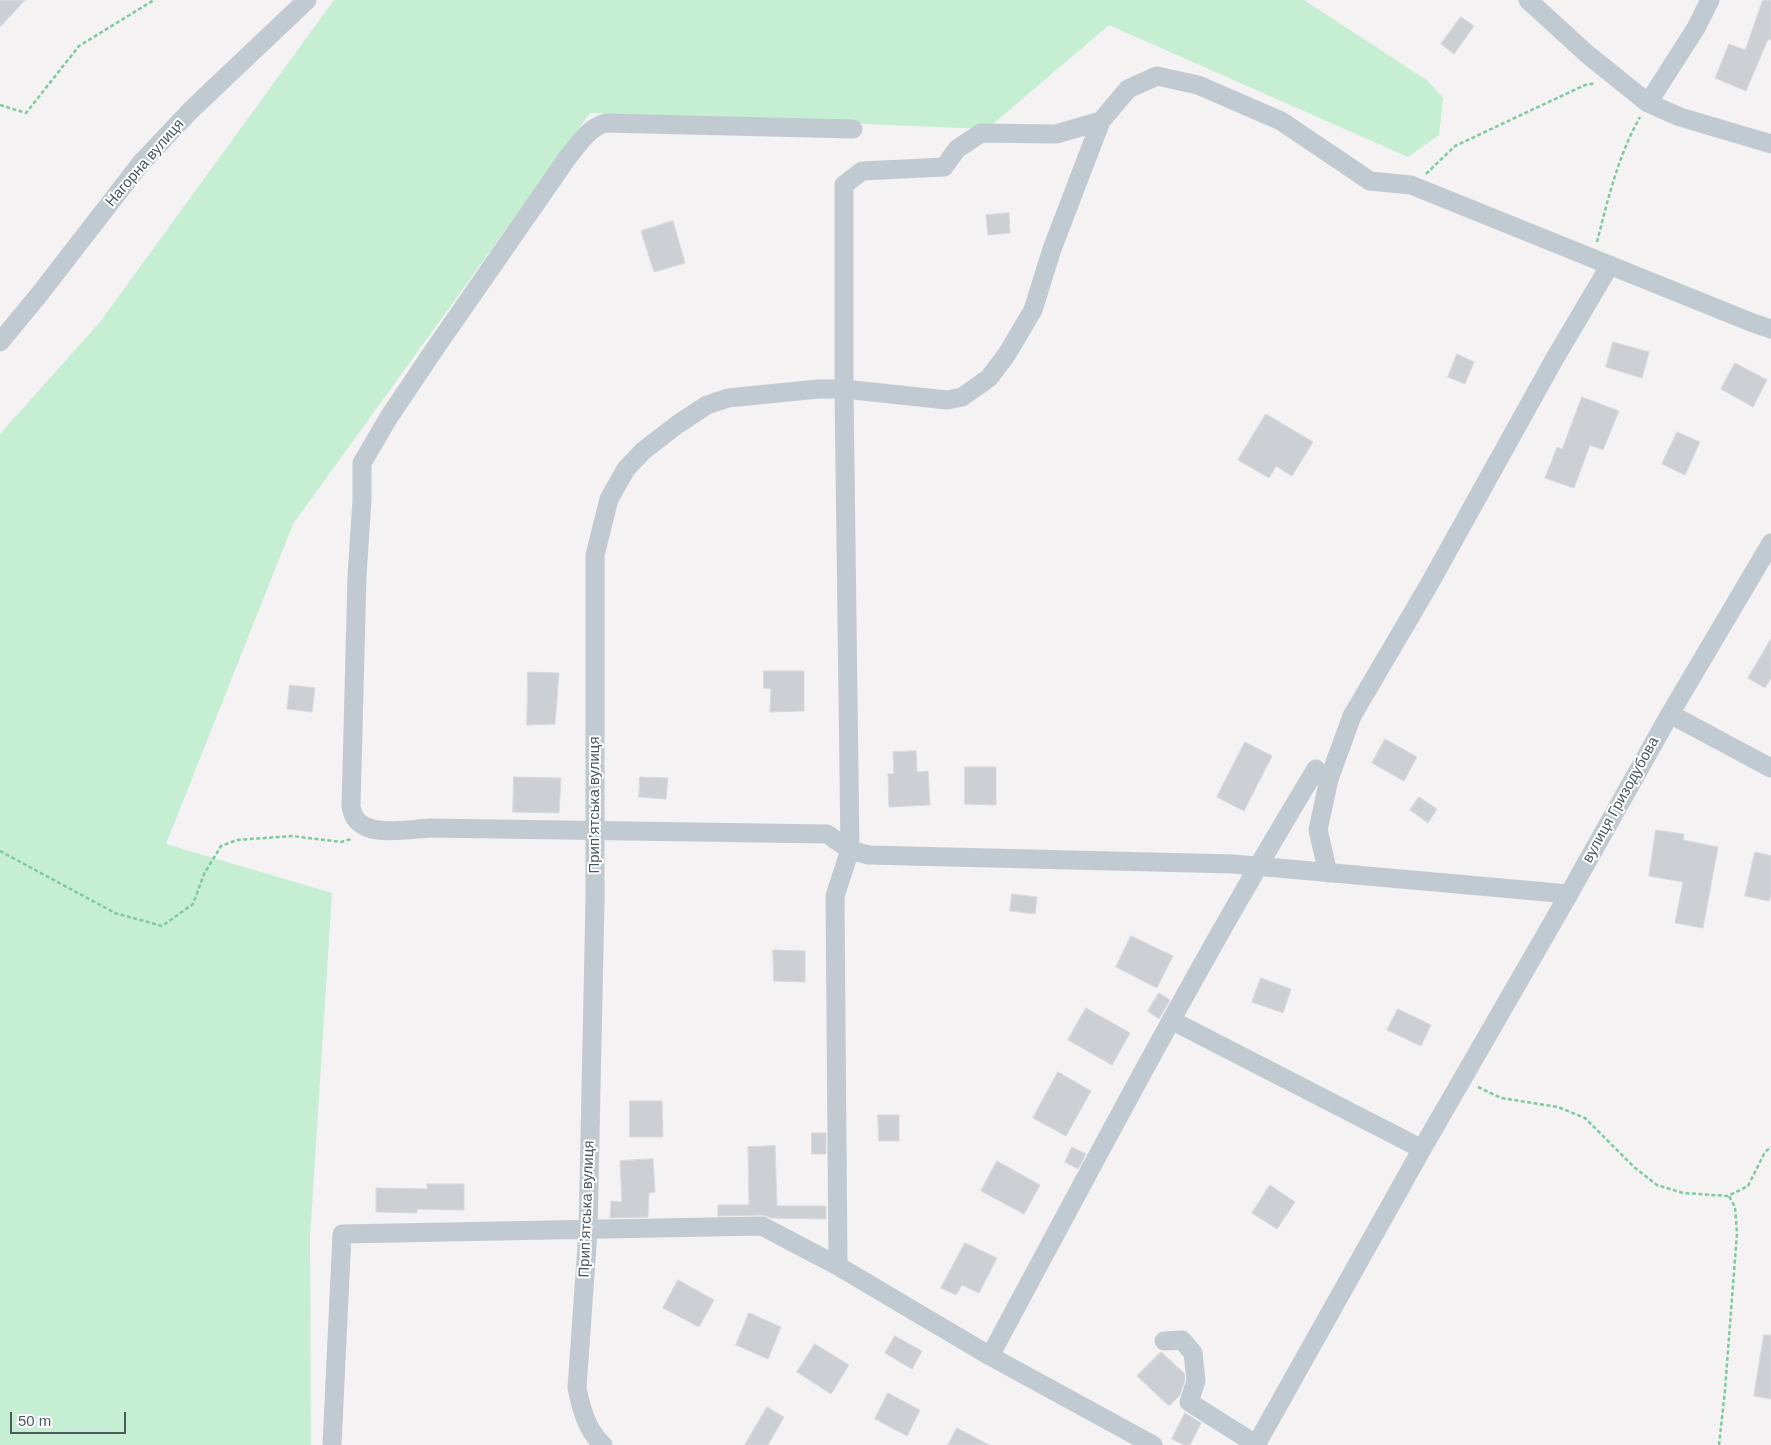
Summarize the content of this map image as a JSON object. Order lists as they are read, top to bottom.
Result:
{
  "streets": {
    "street": ["Нагорна вулиця", "вулиця Гризодубова", "Прип’ятська вулиця"]
  },
  "scale_bar": "50 m"
}
